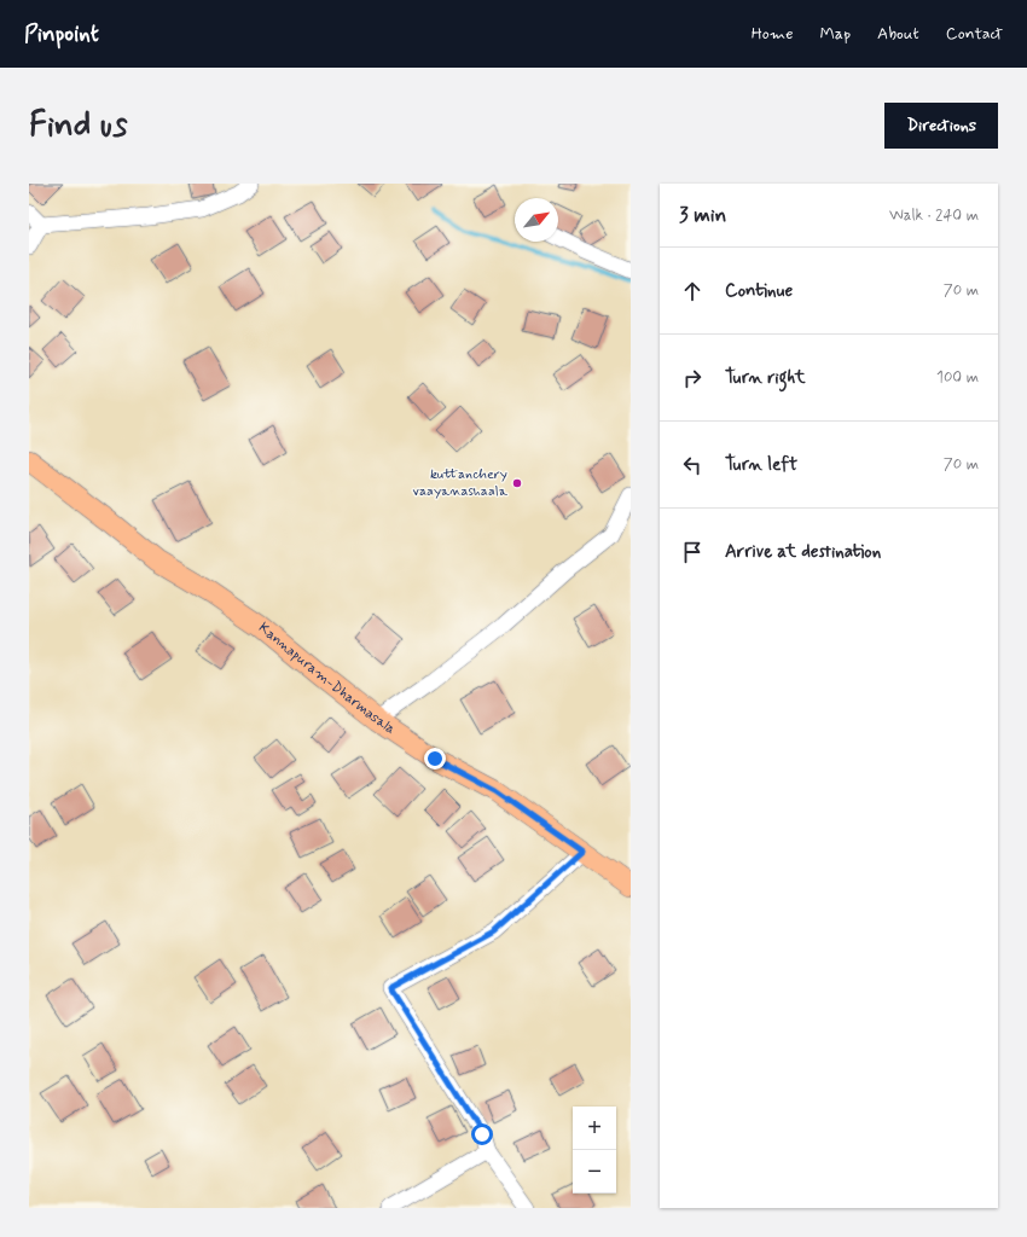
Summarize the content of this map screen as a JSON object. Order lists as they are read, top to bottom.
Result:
{
  "streets": {
    "main road": ["Kannapuram-Dharmasala"]
  },
  "places": ["kuttanchery vaayanashaala"],
  "north": "top right",
  "page": {
    "header": "Pinpoint",
    "nav": [
      "Home",
      "Map",
      "About",
      "Contact"
    ],
    "buttons": "Directions",
    "title": "Find us",
    "heading": ["3 min", "Walk · 240 m"],
    "list": [
      ["Continue", "70 m"],
      ["Turn right", "100 m"],
      ["Turn left", "70 m"],
      "Arrive at destination"
    ],
    "map_buttons": ["+", "−"]
  }
}
